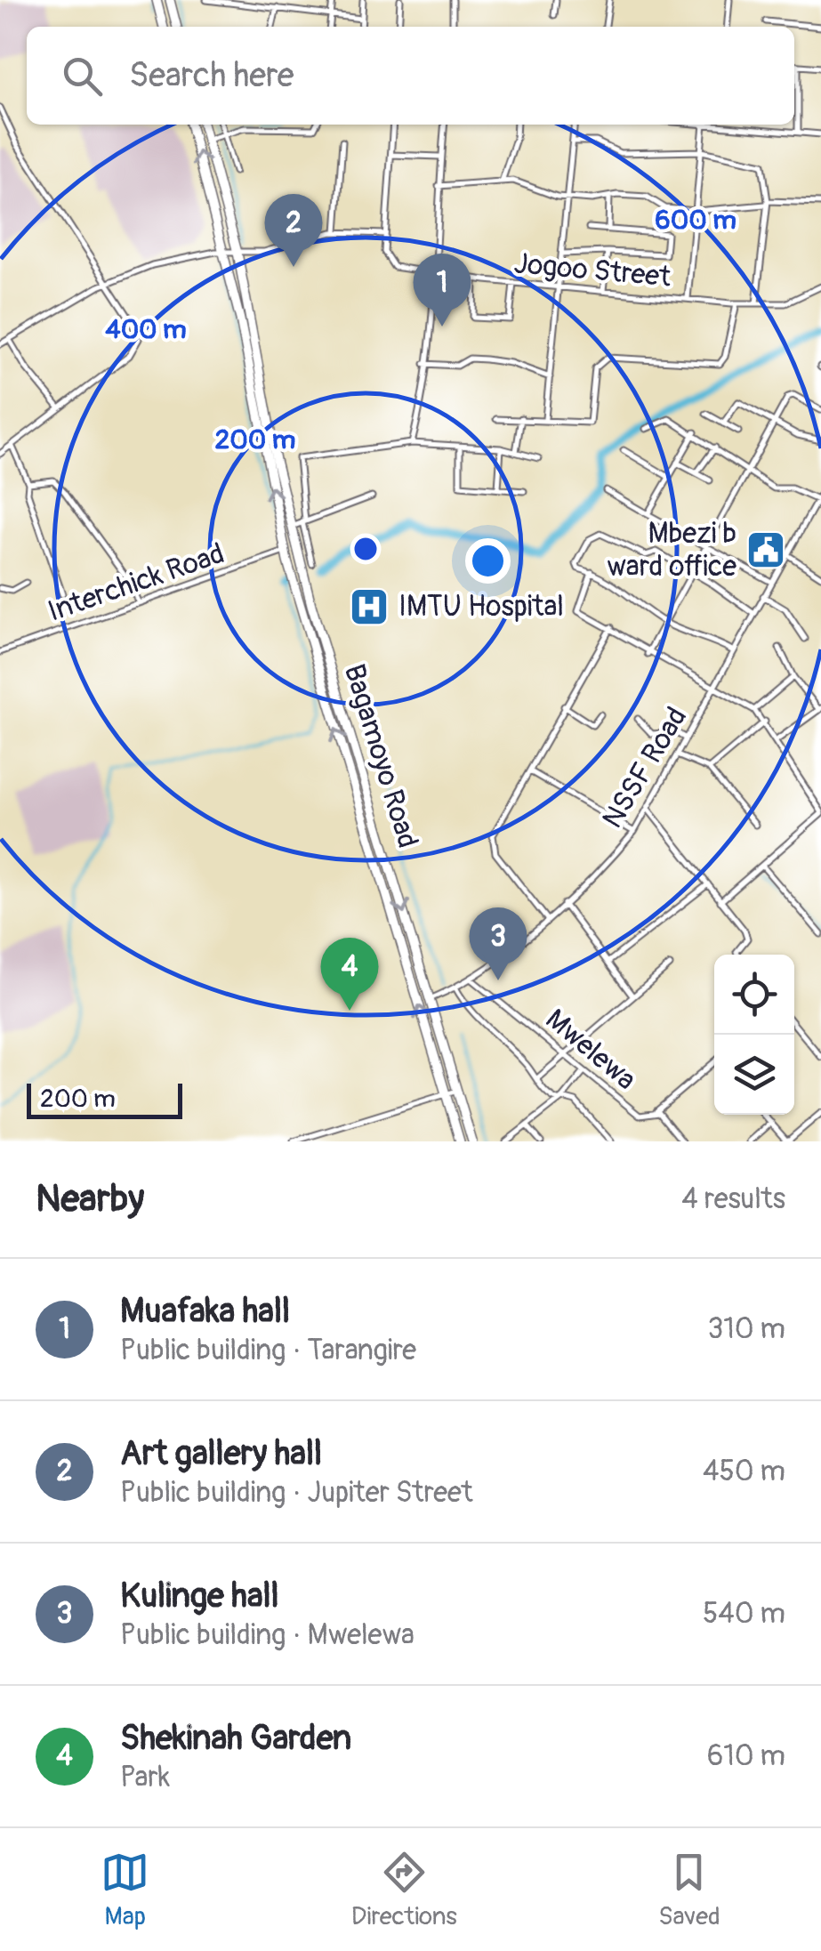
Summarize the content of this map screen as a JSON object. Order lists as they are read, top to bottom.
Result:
{
  "streets": {
    "highway": ["Bagamoyo Road"],
    "street": [
      "Jogoo Street",
      "Interchick Road",
      "NSSF Road",
      "Mwelewa"
    ]
  },
  "crossings": [
    ["Interchick Road", "Bagamoyo Road"],
    ["Bagamoyo Road", "NSSF Road"],
    ["NSSF Road", "Mwelewa"]
  ],
  "places": {
    "public building": ["Mbezi b ward office"],
    "hospital": ["IMTU Hospital"]
  },
  "scale_bar": "200 m",
  "page": {
    "search": "Search here",
    "pins": [
      "2",
      "1",
      "3",
      "4"
    ],
    "scale": "200 m",
    "heading": ["Nearby", "4 results"],
    "list": [
      {
        "mark": "1",
        "name": "Muafaka hall",
        "note": "Public building · Tarangire",
        "value": "310 m"
      },
      {
        "mark": "2",
        "name": "Art gallery hall",
        "note": "Public building · Jupiter Street",
        "value": "450 m"
      },
      {
        "mark": "3",
        "name": "Kulinge hall",
        "note": "Public building · Mwelewa",
        "value": "540 m"
      },
      {
        "mark": "4",
        "name": "Shekinah Garden",
        "note": "Park",
        "value": "610 m"
      }
    ],
    "nav": ["Map", "Directions", "Saved"]
  },
  "rings": ["600 m", "400 m", "200 m"]
}
